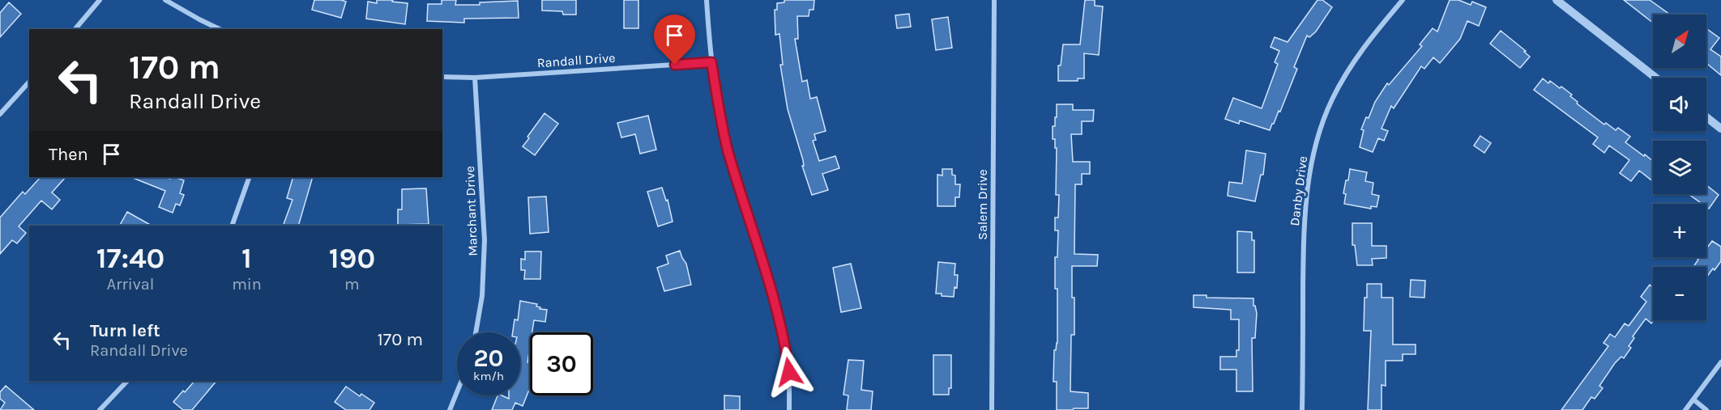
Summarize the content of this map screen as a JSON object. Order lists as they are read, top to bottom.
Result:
{
  "streets": {
    "street": [
      "Randall Drive",
      "Danby Drive",
      "Salem Drive",
      "Marchant Drive"
    ]
  },
  "crossings": [
    ["Randall Drive", "Marchant Drive"]
  ],
  "north": "top right",
  "page": {
    "map_buttons": ["+", "−"],
    "turn": ["170 m", "Randall Drive"],
    "then": "Then",
    "eta": [
      "17:40",
      "Arrival",
      "1",
      "min",
      "190",
      "m"
    ],
    "list": [
      {
        "name": "Turn left",
        "note": "Randall Drive",
        "value": "170 m"
      }
    ],
    "speed": "20 km/h",
    "limit": "30"
  }
}
